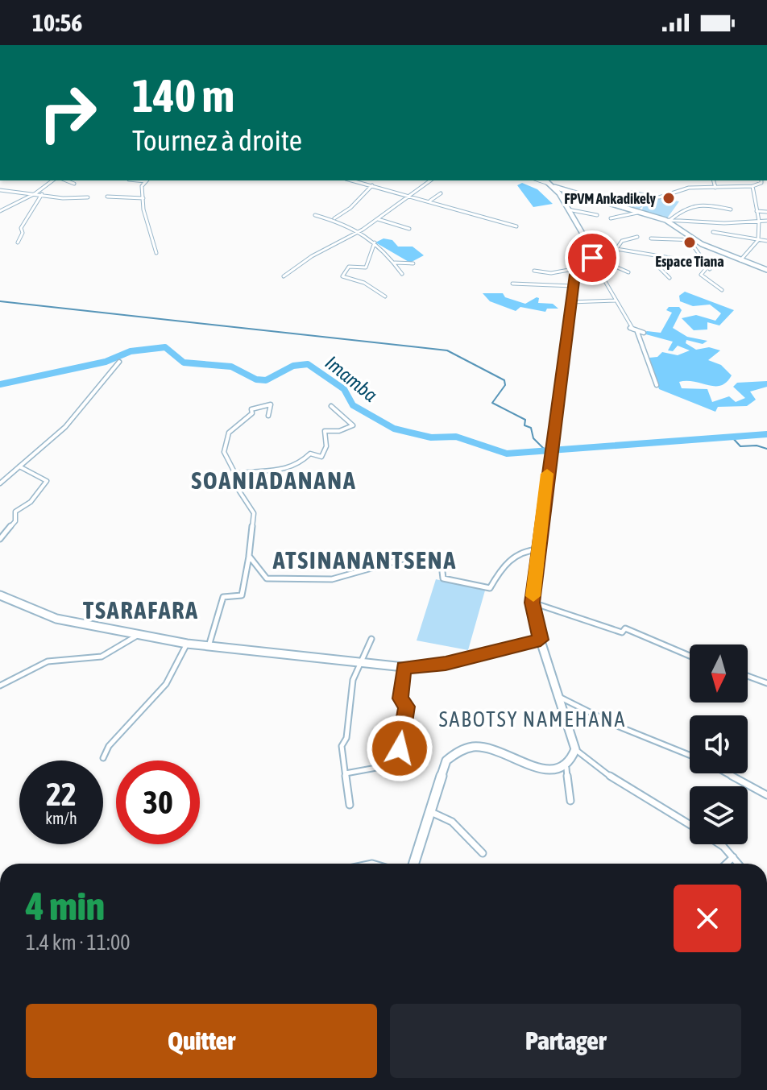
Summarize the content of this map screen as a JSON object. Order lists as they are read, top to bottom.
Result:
{
  "districts": [
    "SOANIADANANA",
    "ATSINANANTSENA",
    "TSARAFARA",
    "SABOTSY NAMEHANA"
  ],
  "water": ["Imamba"],
  "places": ["FPVM Ankadikely", "Espace Tiana"],
  "north": "bottom",
  "page": {
    "status": "10:56",
    "turn": ["140 m", "Tournez à droite"],
    "speed": "22 km/h",
    "limit": "30",
    "heading": ["4 min", "1.4 km · 11:00"],
    "buttons": ["Quitter", "Partager"]
  }
}
